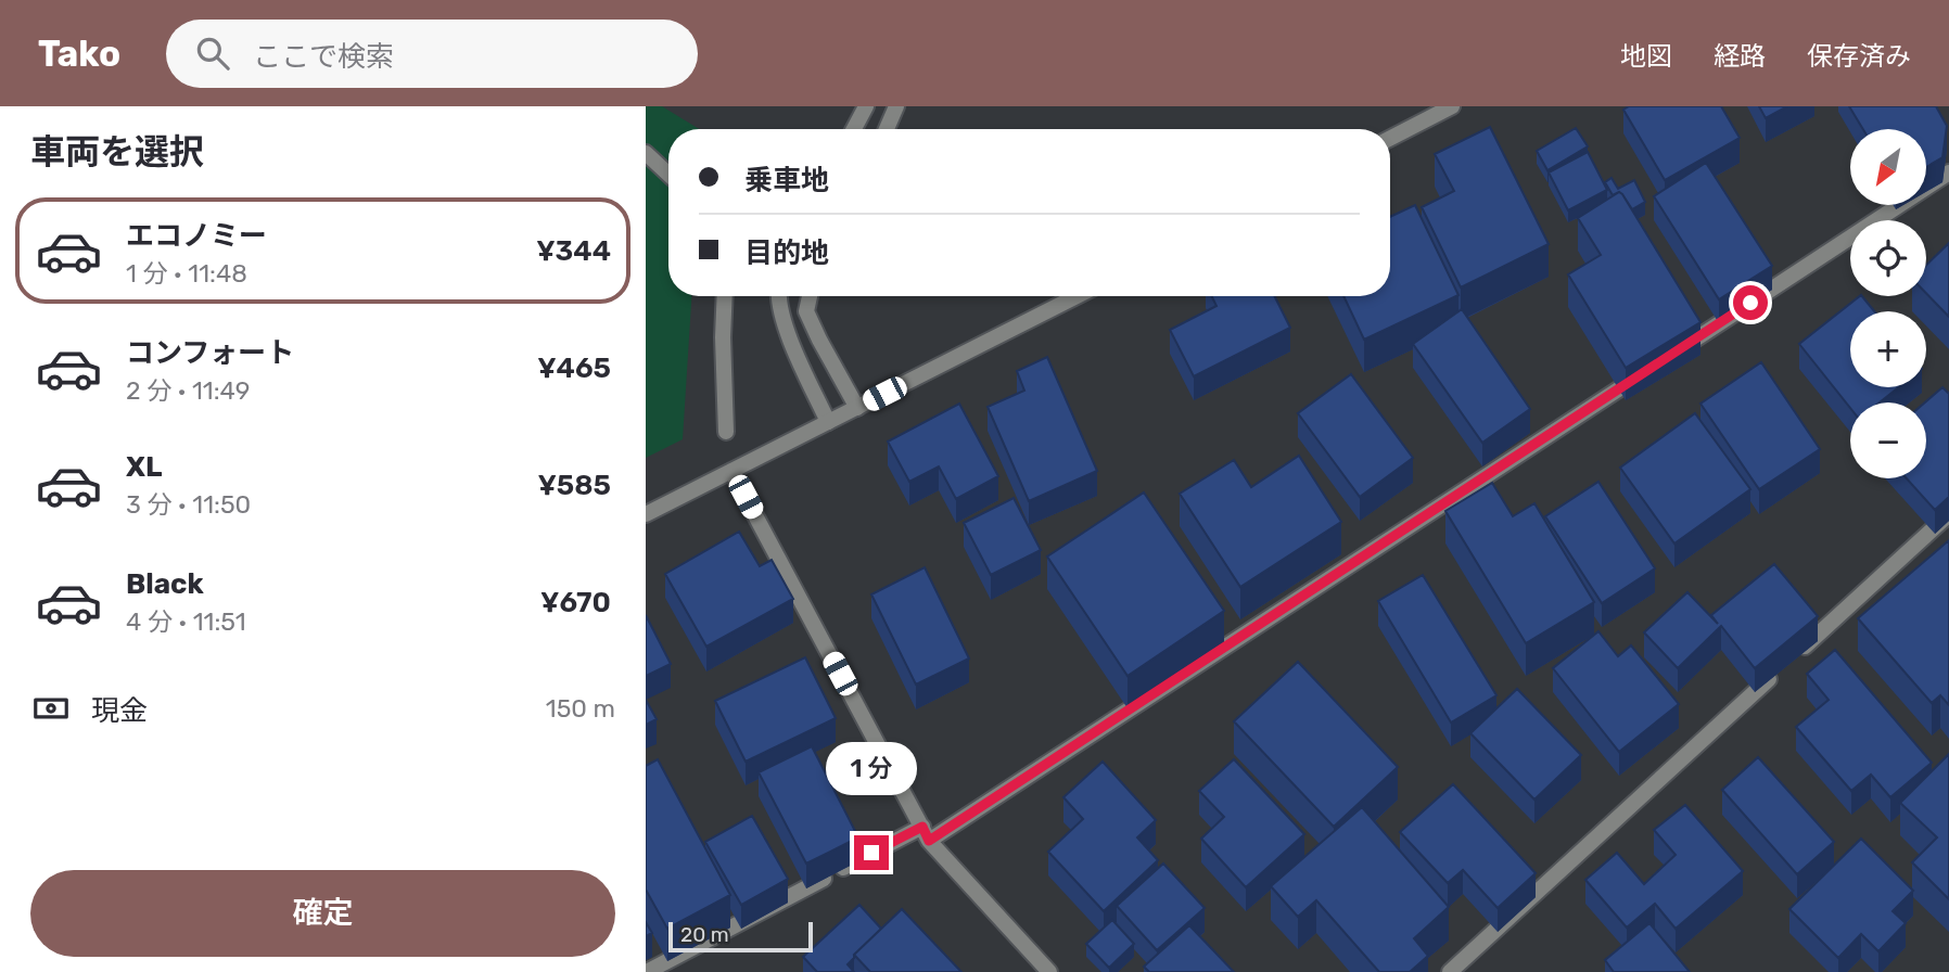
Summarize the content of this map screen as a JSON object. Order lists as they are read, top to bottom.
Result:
{
  "scale_bar": "20 m",
  "north": "bottom left",
  "page": {
    "header": "Tako",
    "search": "ここで検索",
    "nav": ["地図", "経路", "保存済み"],
    "heading": "車両を選択",
    "map_buttons": ["+", "−"],
    "banner": ["乗車地", "目的地"],
    "list": [
      {
        "name": "エコノミー",
        "note": "1 分 · 11:48",
        "value": "¥344"
      },
      {
        "name": "コンフォート",
        "note": "2 分 · 11:49",
        "value": "¥465"
      },
      {
        "name": "XL",
        "note": "3 分 · 11:50",
        "value": "¥585"
      },
      {
        "name": "Black",
        "note": "4 分 · 11:51",
        "value": "¥670"
      }
    ],
    "pay": ["現金", "150 m"],
    "bubble": "1 分",
    "buttons": "確定",
    "scale": "20 m"
  }
}
